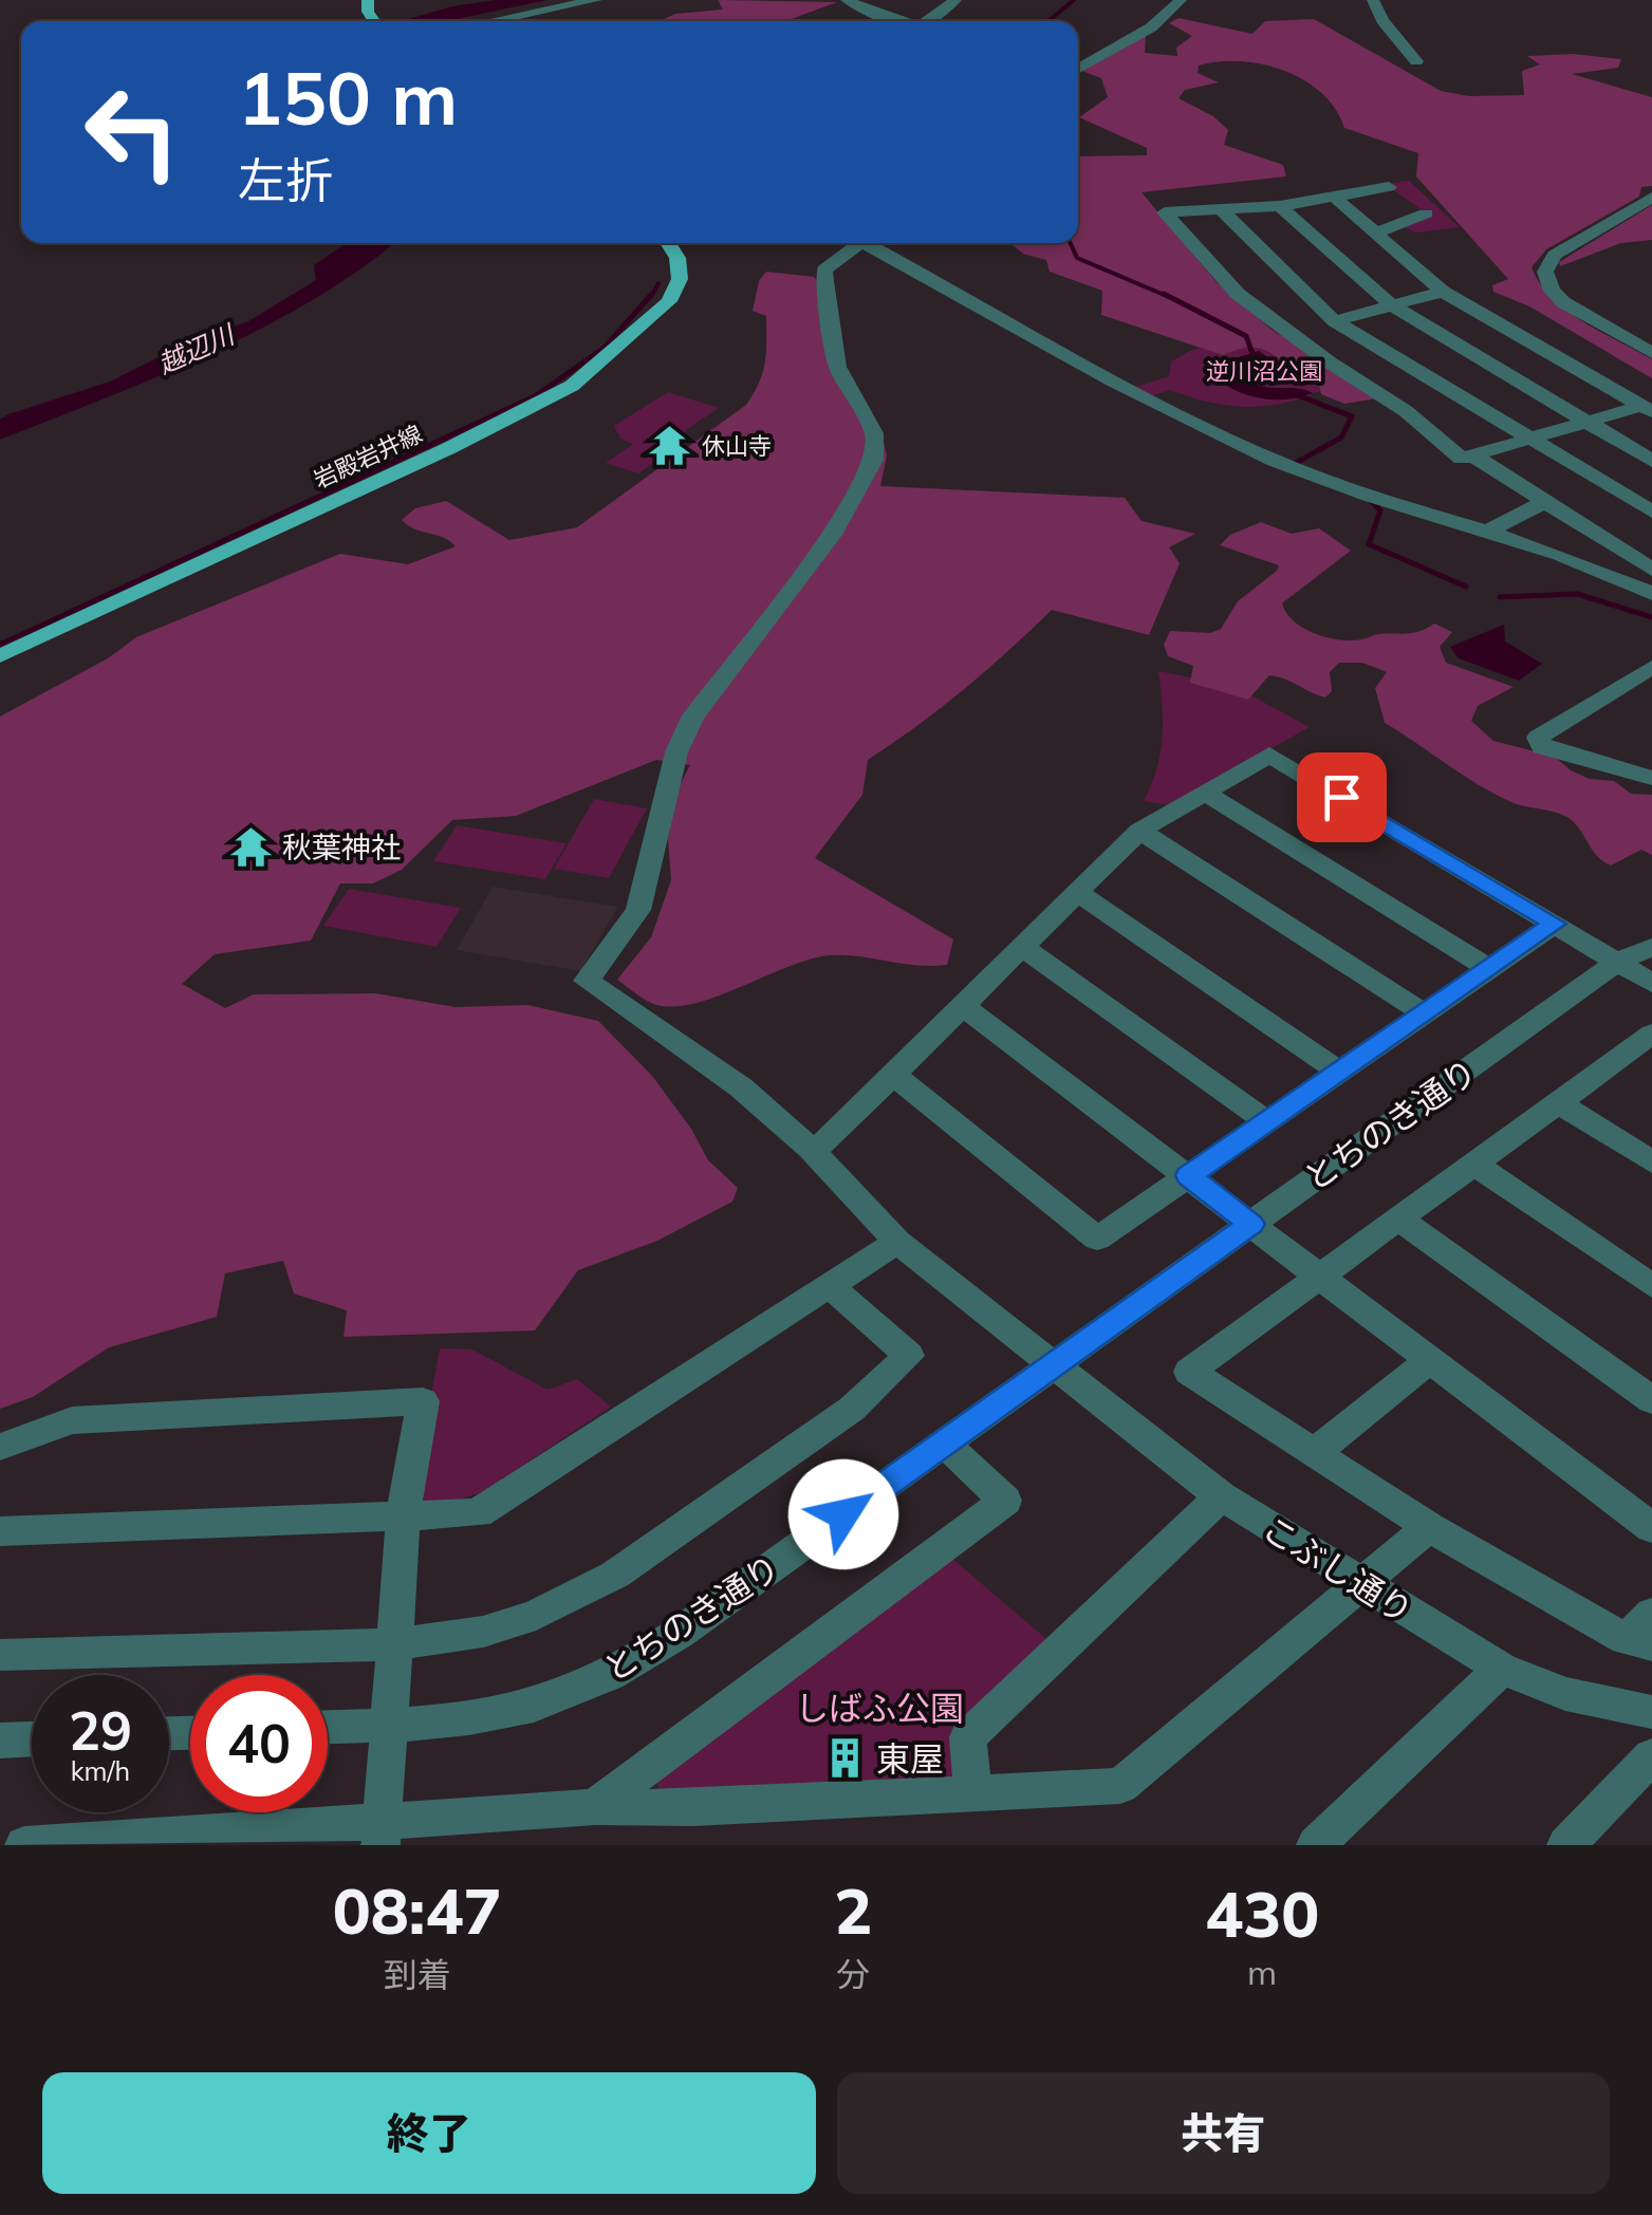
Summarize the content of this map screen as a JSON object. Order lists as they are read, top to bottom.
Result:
{
  "streets": {
    "main road": ["岩殿岩井線"],
    "street": ["とちのき通り", "こぶし通り"]
  },
  "crossings": [
    ["とちのき通り", "こぶし通り"]
  ],
  "water": ["越辺川"],
  "parks": ["逆川沼公園", "しばふ公園"],
  "places": {
    "temple": ["休山寺", "秋葉神社"],
    "building": ["東屋"]
  },
  "page": {
    "turn": ["150 m", "左折"],
    "speed": "29 km/h",
    "limit": "40",
    "eta": [
      "08:47",
      "到着",
      "2",
      "分",
      "430",
      "m"
    ],
    "buttons": ["終了", "共有"]
  }
}
